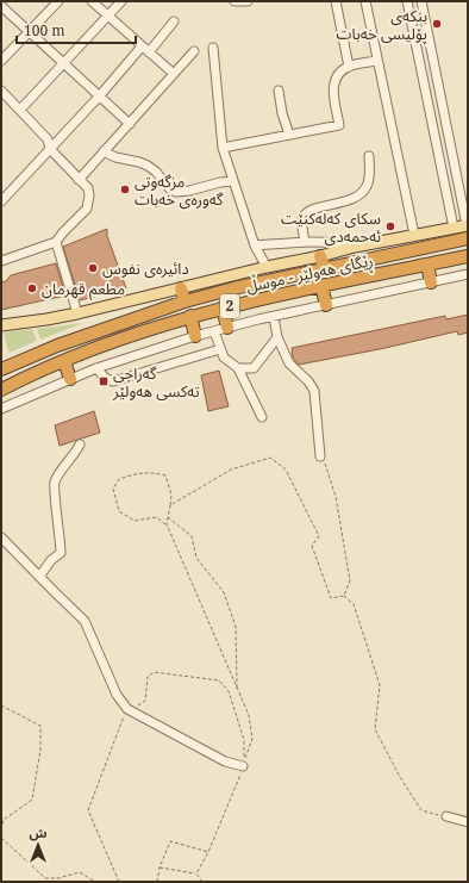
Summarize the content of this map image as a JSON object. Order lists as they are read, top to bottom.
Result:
{
  "streets": {
    "highway": ["ڕێگای هەولێر - موسڵ", "2"]
  },
  "places": {
    "other": [
      "بنکەی پۆلیسی خەبات",
      "مزگەوتى گەورەى خەبات",
      "سکای کەلەکنێت ئەحمەدی",
      "دائیرەی نفوس",
      "مطعم قهرمان"
    ],
    "transit": ["گەراجی تەکسی هەولێر"]
  },
  "scale_bar": "100 m",
  "north": "top"
}
